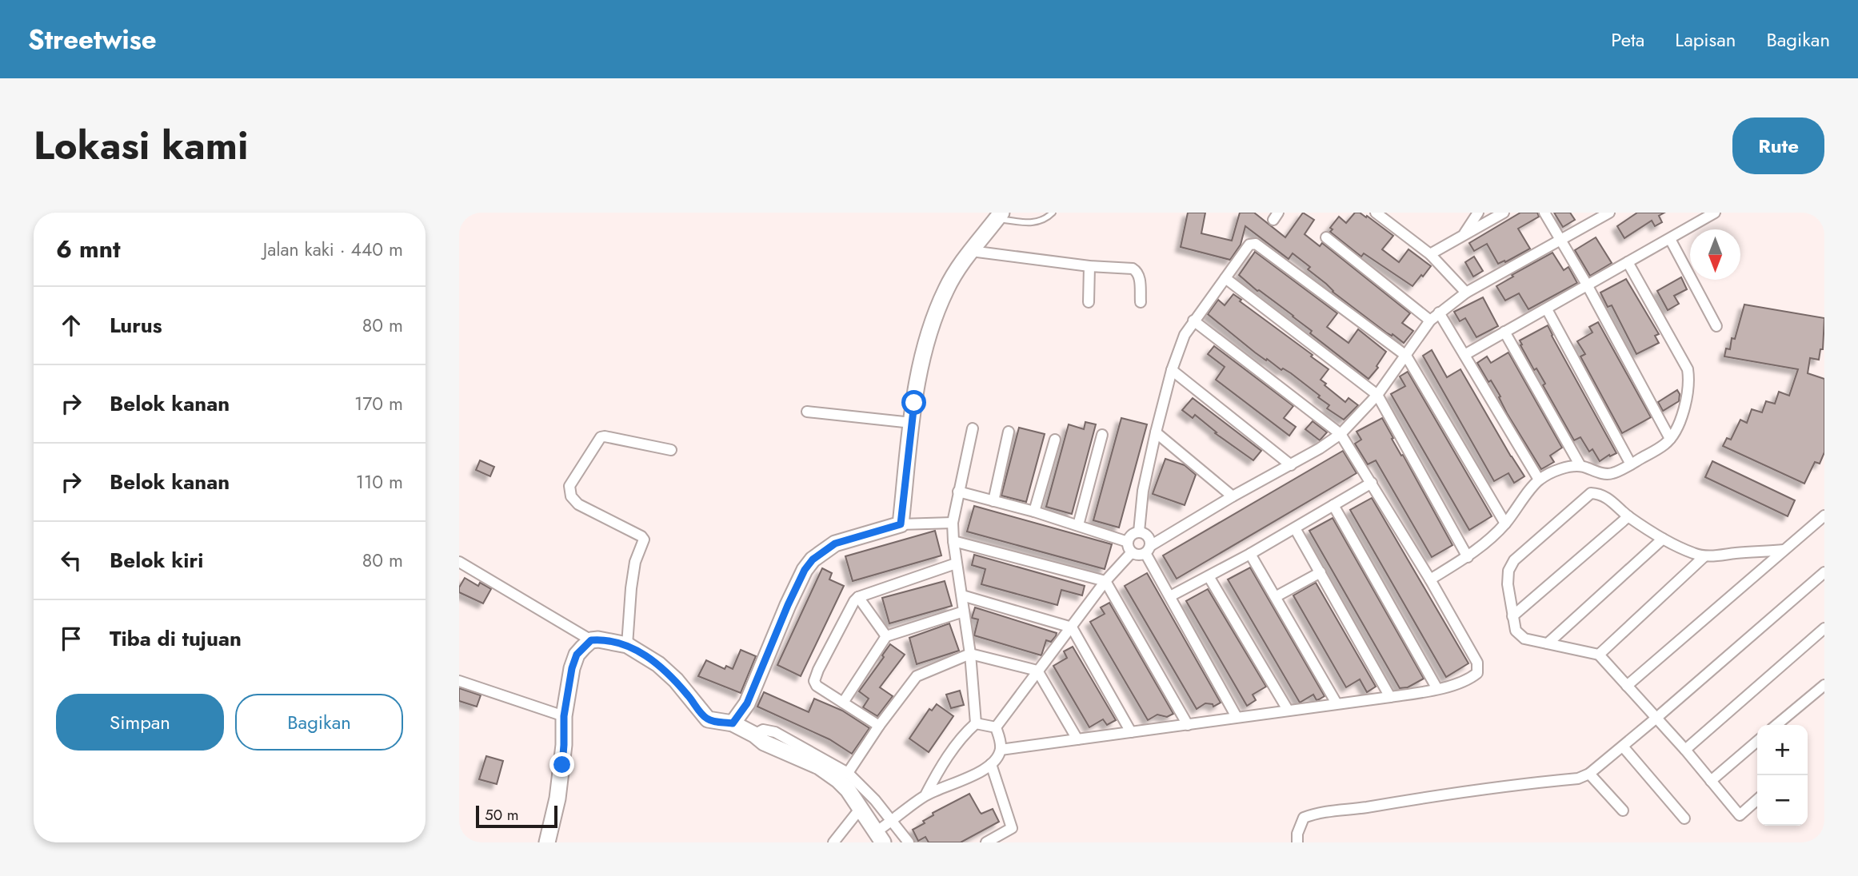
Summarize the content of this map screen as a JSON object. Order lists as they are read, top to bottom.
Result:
{
  "scale_bar": "50 m",
  "north": "bottom",
  "page": {
    "header": "Streetwise",
    "nav": ["Peta", "Lapisan", "Bagikan"],
    "title": "Lokasi kami",
    "buttons": [
      "Rute",
      ["Simpan", "Bagikan"]
    ],
    "heading": ["6 mnt", "Jalan kaki · 440 m"],
    "list": [
      ["Lurus", "80 m"],
      ["Belok kanan", "170 m"],
      ["Belok kanan", "110 m"],
      ["Belok kiri", "80 m"],
      "Tiba di tujuan"
    ],
    "map_buttons": ["+", "−"],
    "scale": "50 m"
  }
}
